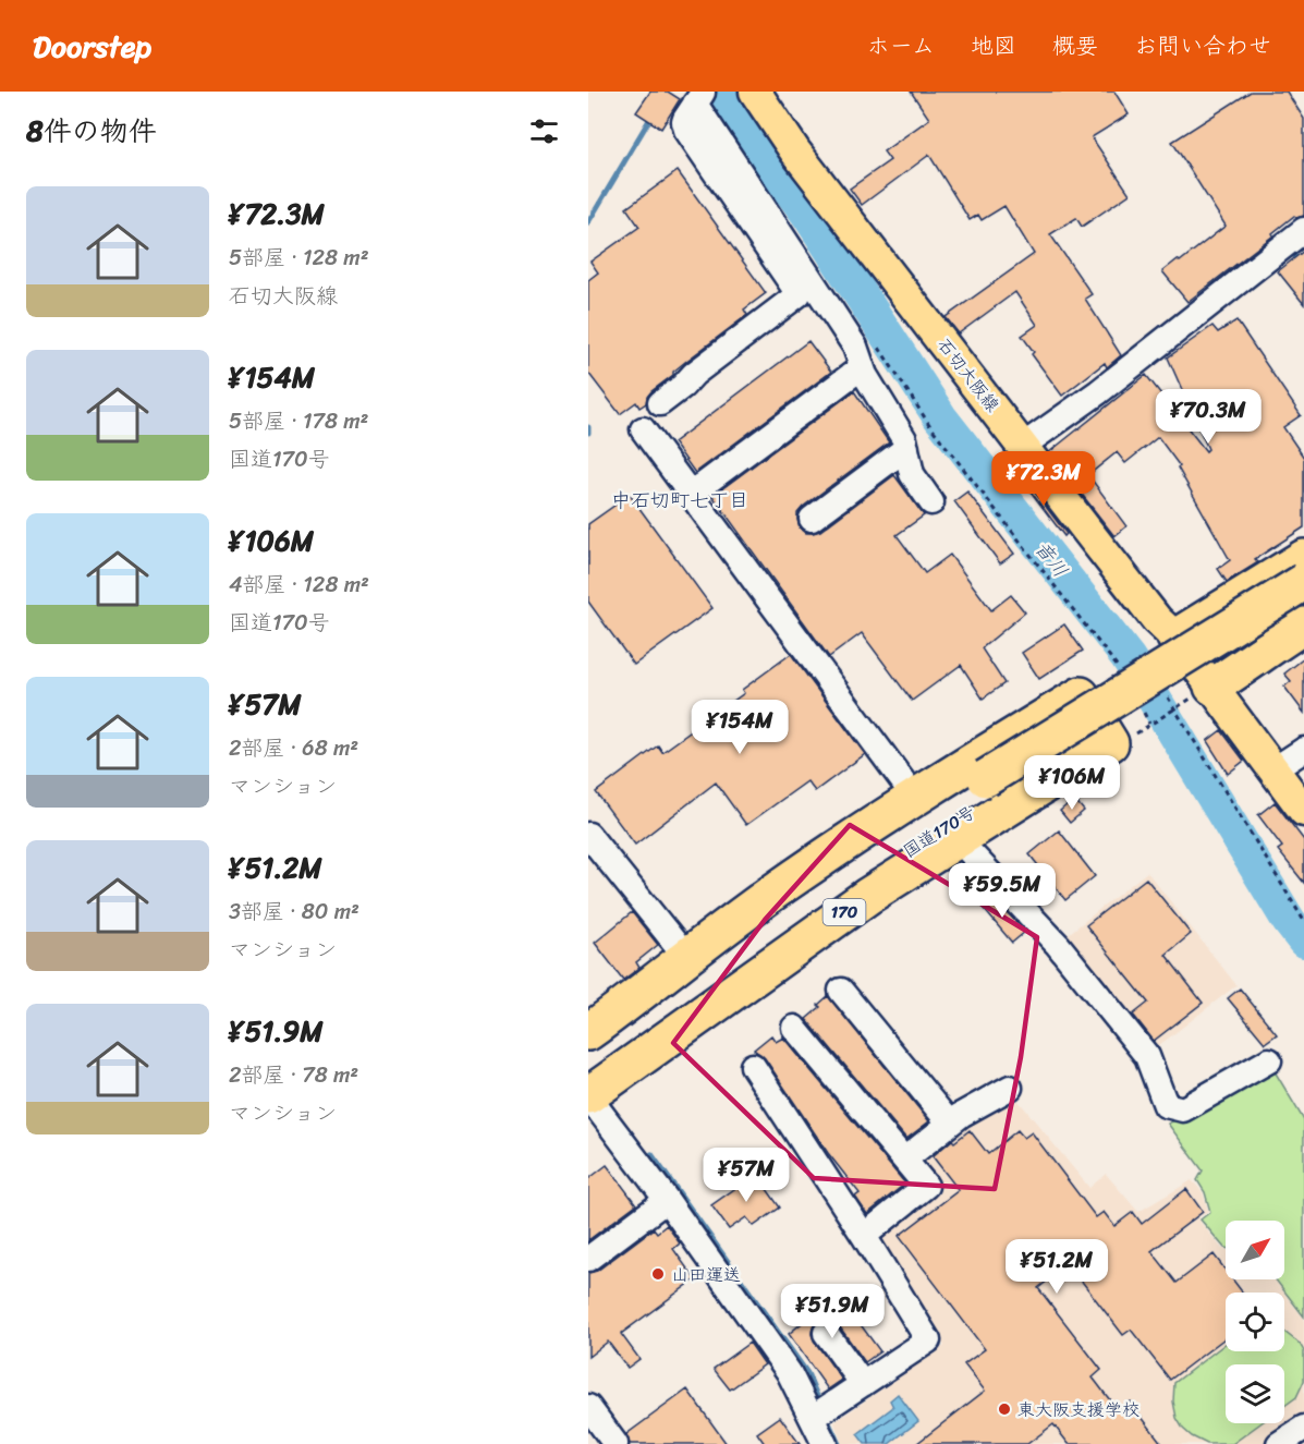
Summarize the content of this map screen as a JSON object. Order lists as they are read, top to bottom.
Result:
{
  "streets": {
    "highway": ["国道170号", "170"],
    "main road": ["石切大阪線"]
  },
  "districts": ["中石切町七丁目"],
  "water": ["音川"],
  "places": ["山田運送", "東大阪支援学校"],
  "north": "top right",
  "page": {
    "header": "Doorstep",
    "nav": [
      "ホーム",
      "地図",
      "概要",
      "お問い合わせ"
    ],
    "heading": "8件の物件",
    "list": [
      {
        "name": "¥72.3M",
        "note": "5部屋 · 128 m² · 石切大阪線"
      },
      {
        "name": "¥154M",
        "note": "5部屋 · 178 m² · 国道170号"
      },
      {
        "name": "¥106M",
        "note": "4部屋 · 128 m² · 国道170号"
      },
      {
        "name": "¥57M",
        "note": "2部屋 · 68 m² · マンション"
      },
      {
        "name": "¥51.2M",
        "note": "3部屋 · 80 m² · マンション"
      },
      {
        "name": "¥51.9M",
        "note": "2部屋 · 78 m² · マンション"
      }
    ],
    "price": [
      "¥70.3M",
      "¥72.3M",
      "¥154M",
      "¥106M",
      "¥59.5M",
      "¥57M",
      "¥51.2M",
      "¥51.9M"
    ]
  }
}
